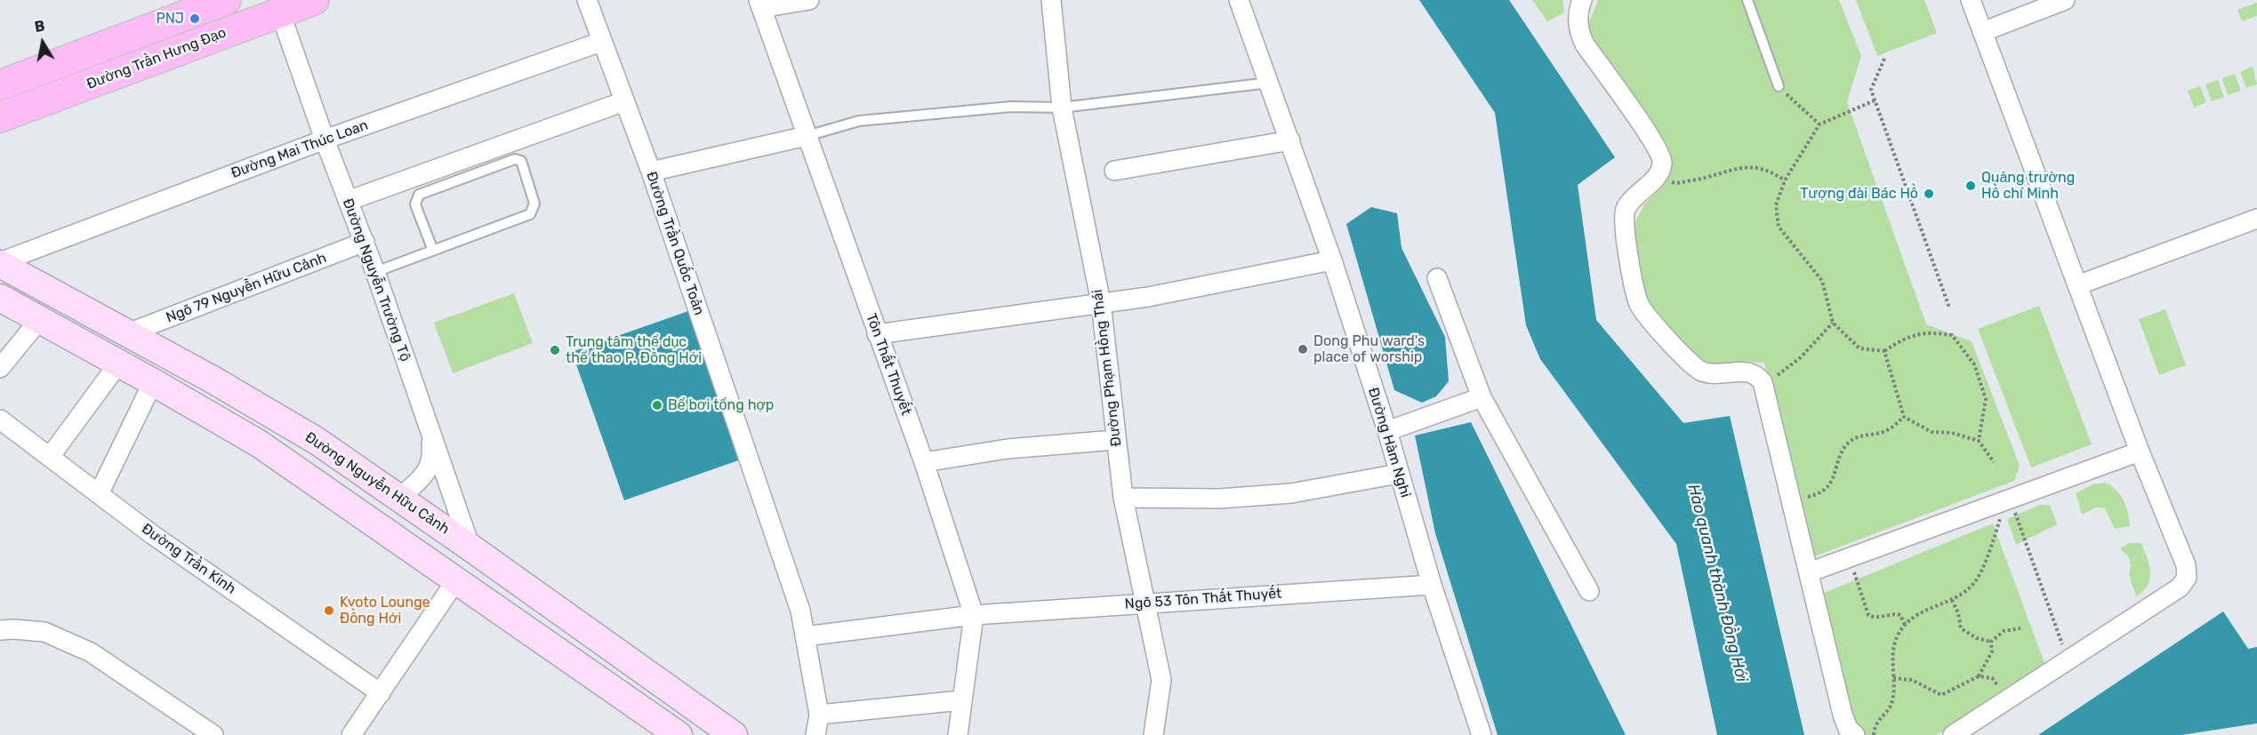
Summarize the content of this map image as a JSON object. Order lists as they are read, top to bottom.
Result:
{
  "streets": {
    "main road": ["Đường Trần Hưng Đạo", "Đường Nguyễn Hữu Cảnh"],
    "street": [
      "Đường Mai Thúc Loan",
      "Đường Trần Quốc Toản",
      "Đường Nguyễn Trường Tộ",
      "Ngõ 79 Nguyễn Hữu Cảnh",
      "Tôn Thất Thuyết",
      "Đường Phạm Hồng Thái",
      "Đường Hàm Nghi",
      "Đường Trần Kinh",
      "Ngõ 53 Tôn Thất Thuyết"
    ]
  },
  "crossings": [
    ["Đường Trần Hưng Đạo", "Đường Nguyễn Trường Tộ"],
    ["Đường Mai Thúc Loan", "Đường Trần Quốc Toản"],
    ["Đường Mai Thúc Loan", "Đường Nguyễn Trường Tộ"],
    ["Đường Mai Thúc Loan", "Đường Nguyễn Hữu Cảnh"],
    ["Đường Trần Quốc Toản", "Ngõ 53 Tôn Thất Thuyết"],
    ["Đường Nguyễn Trường Tộ", "Ngõ 79 Nguyễn Hữu Cảnh"],
    ["Đường Nguyễn Trường Tộ", "Đường Nguyễn Hữu Cảnh"],
    ["Ngõ 79 Nguyễn Hữu Cảnh", "Đường Nguyễn Hữu Cảnh"],
    ["Tôn Thất Thuyết", "Ngõ 53 Tôn Thất Thuyết"],
    ["Đường Phạm Hồng Thái", "Ngõ 53 Tôn Thất Thuyết"],
    ["Đường Hàm Nghi", "Ngõ 53 Tôn Thất Thuyết"]
  ],
  "water": ["Hào quanh thành Đồng Hới"],
  "places": [
    "PNJ",
    "Quảng trường Hồ chí Minh",
    "Tượng đài Bác Hồ",
    "Dong Phu ward's place of worship",
    "Trung tâm thể dục thể thao P. Đồng Hới",
    "Bể bơi tổng hợp",
    "Kyoto Lounge Đồng Hới"
  ],
  "north": "top"
}
